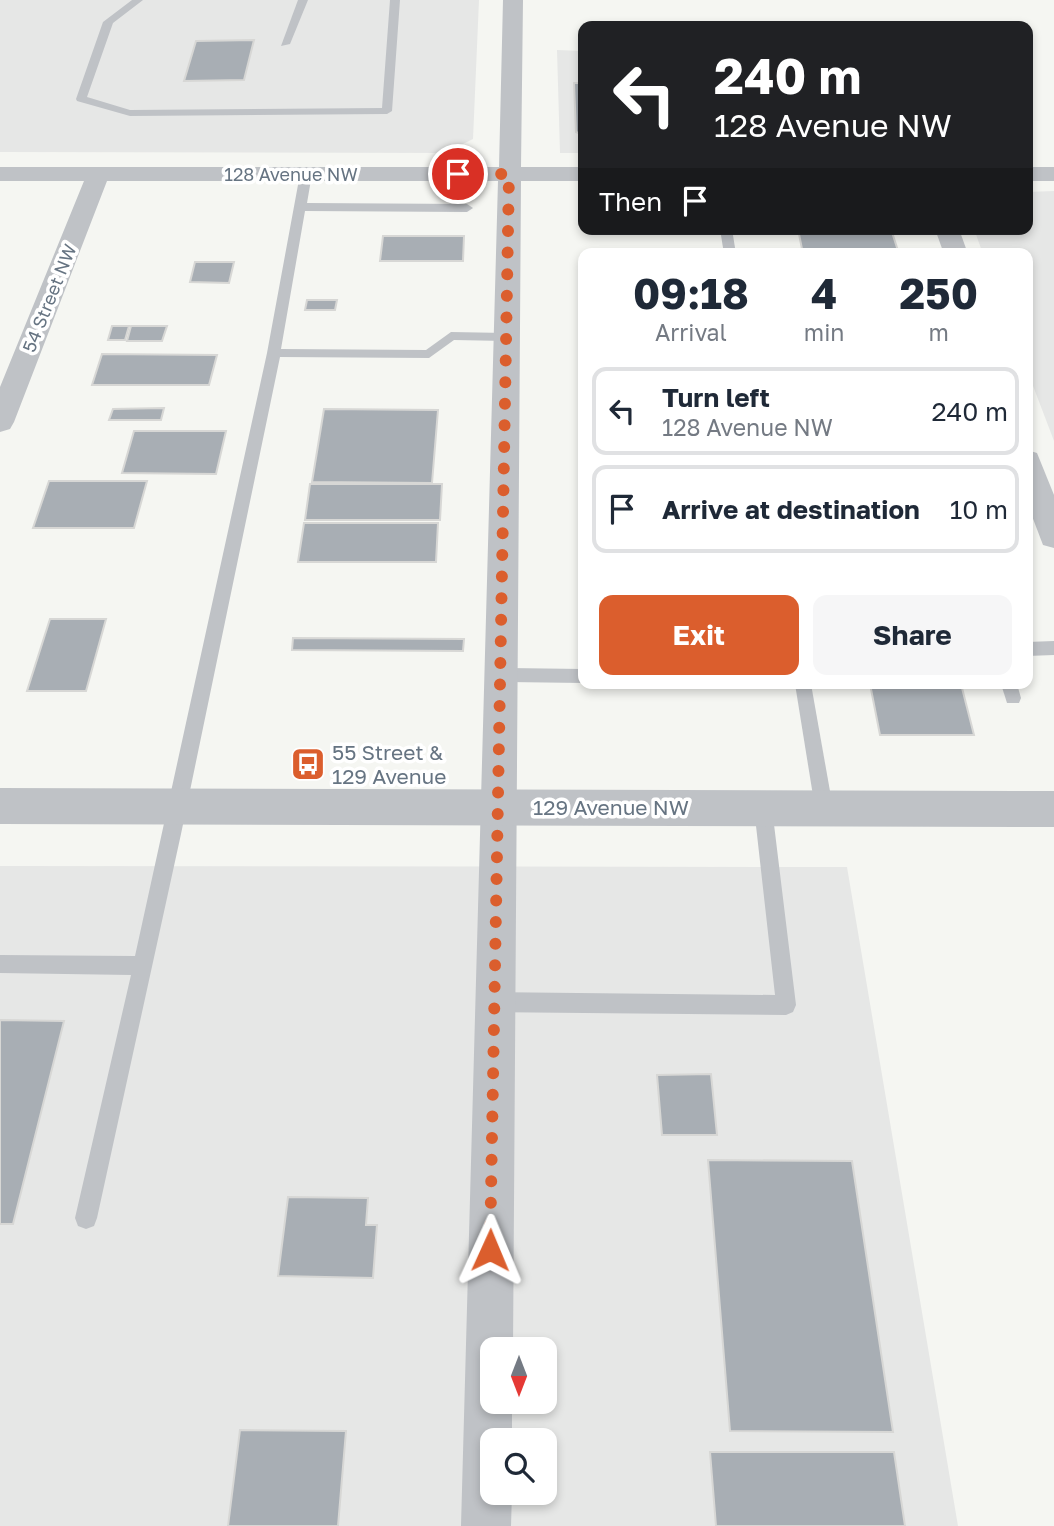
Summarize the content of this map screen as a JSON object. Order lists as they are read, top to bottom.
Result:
{
  "streets": {
    "street": ["128 Avenue NW", "54 Street NW", "129 Avenue NW"]
  },
  "crossings": [
    ["128 Avenue NW", "54 Street NW"]
  ],
  "places": {
    "bus stop": ["55 Street & 129 Avenue"]
  },
  "north": "bottom",
  "page": {
    "turn": ["240 m", "128 Avenue NW"],
    "then": "Then",
    "eta": [
      "09:18",
      "Arrival",
      "4",
      "min",
      "250",
      "m"
    ],
    "list": [
      {
        "name": "Turn left",
        "note": "128 Avenue NW",
        "value": "240 m"
      },
      {
        "name": "Arrive at destination",
        "value": "10 m"
      }
    ],
    "buttons": ["Exit", "Share"]
  }
}
